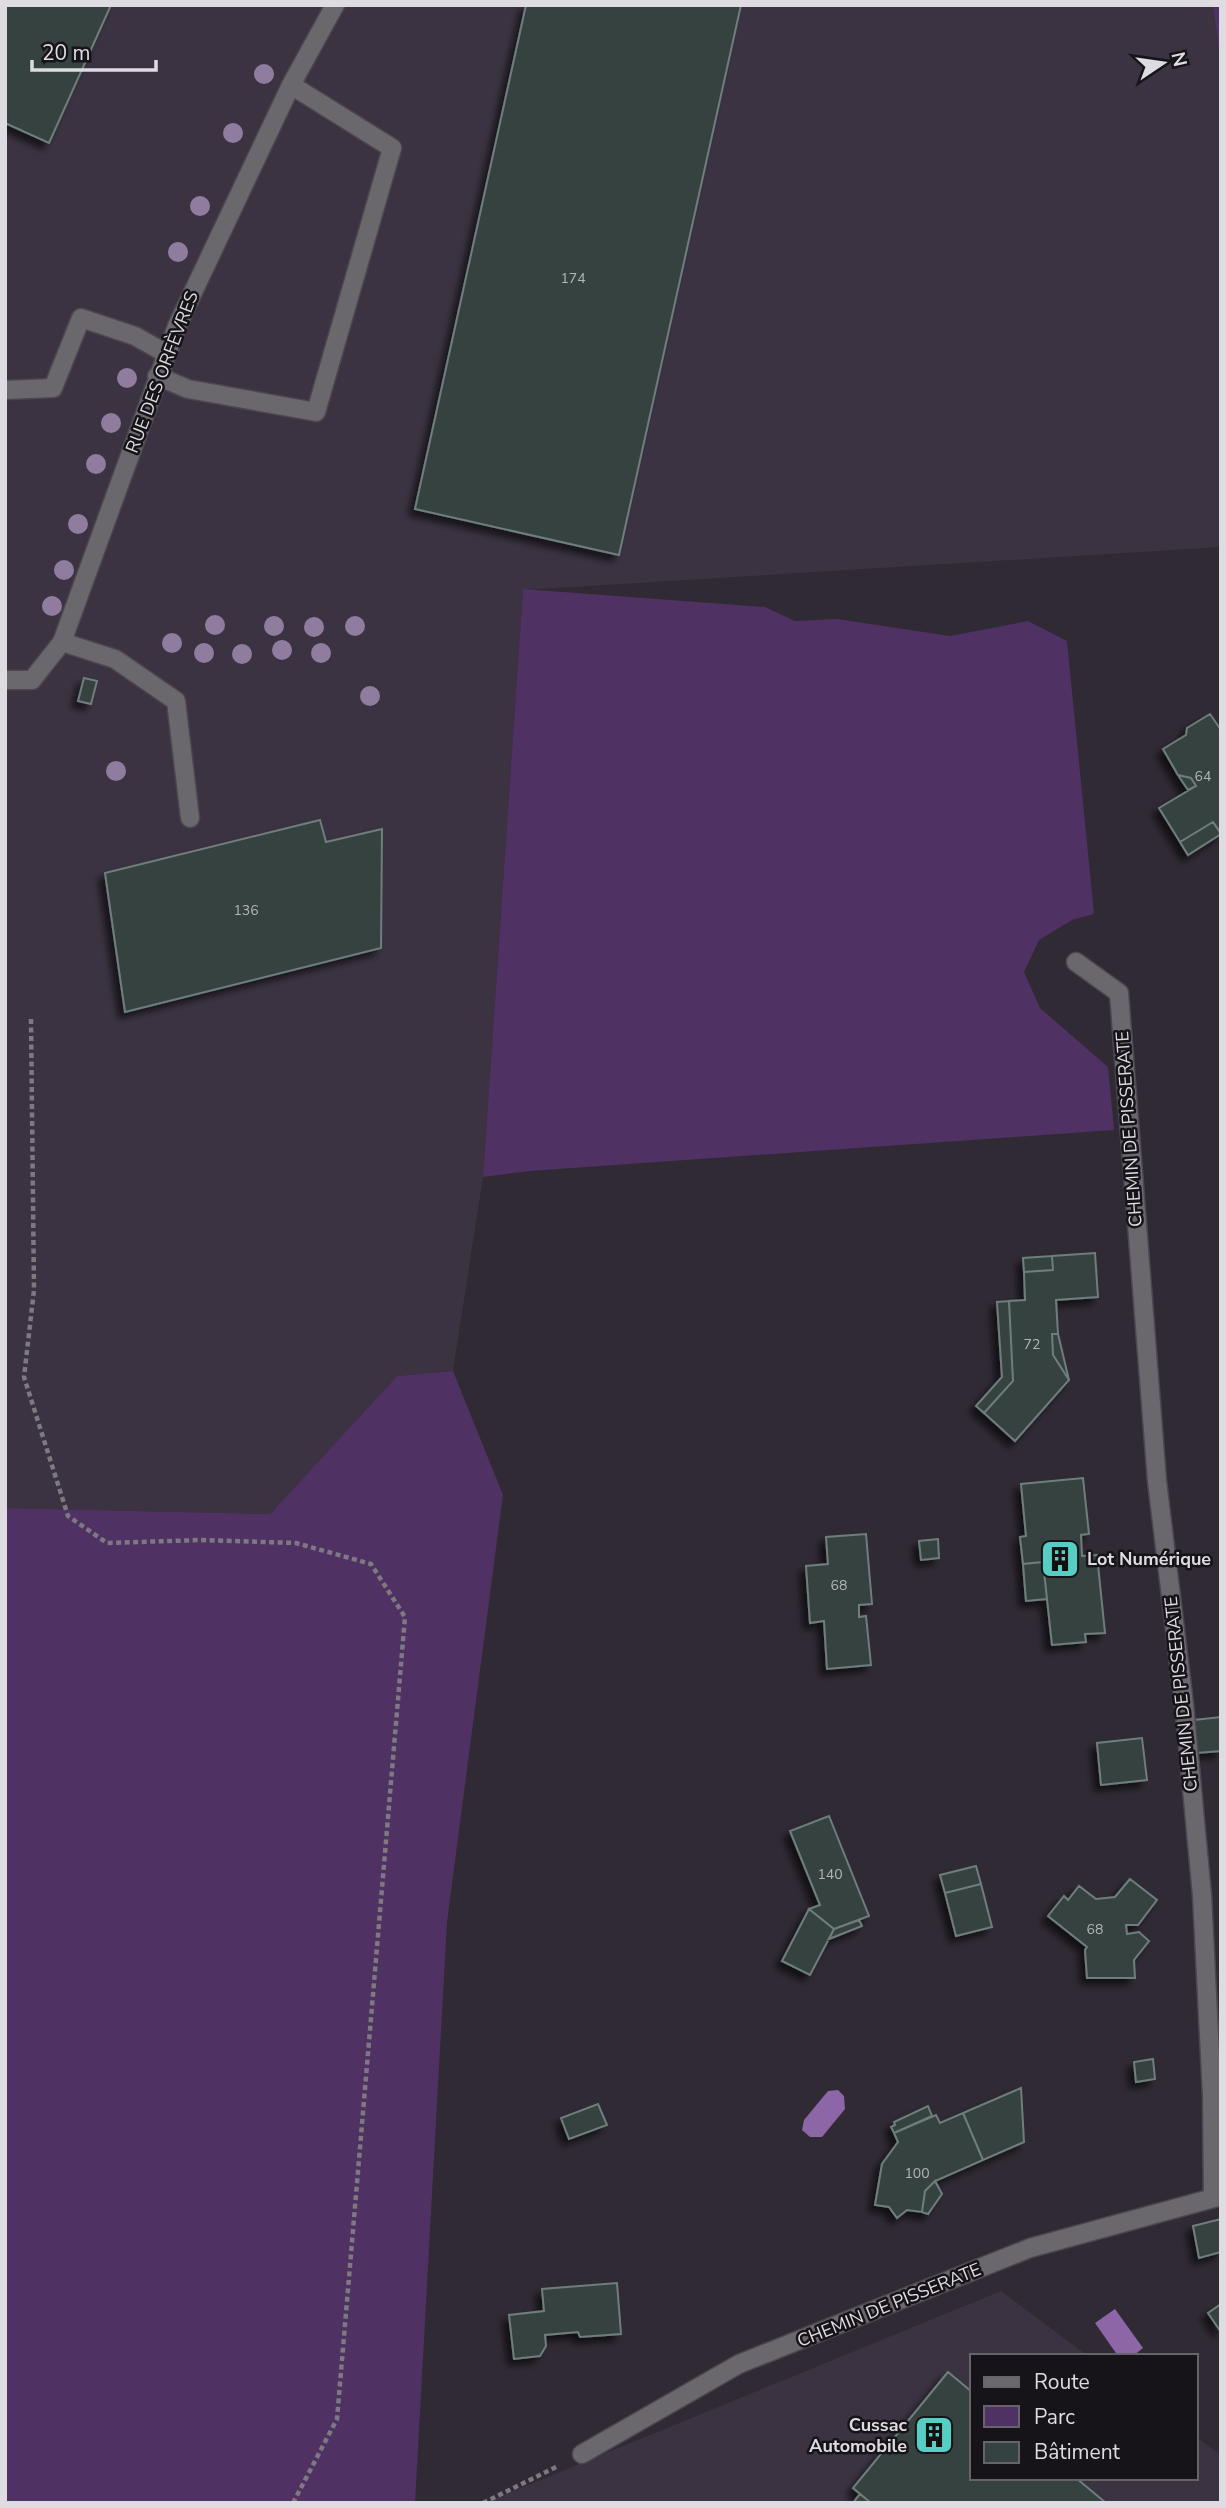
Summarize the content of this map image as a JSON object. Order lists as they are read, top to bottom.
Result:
{
  "streets": {
    "street": ["RUE DES ORFÈVRES", "CHEMIN DE PISSERATE"]
  },
  "places": {
    "building": ["Lot Numérique", "Cussac Automobile"]
  },
  "house_numbers": [
    "174",
    "64",
    "136",
    "72",
    "68",
    "140",
    "68",
    "100"
  ],
  "legend": ["Route", "Parc", "Bâtiment"],
  "scale_bar": "20 m",
  "north": "right"
}
